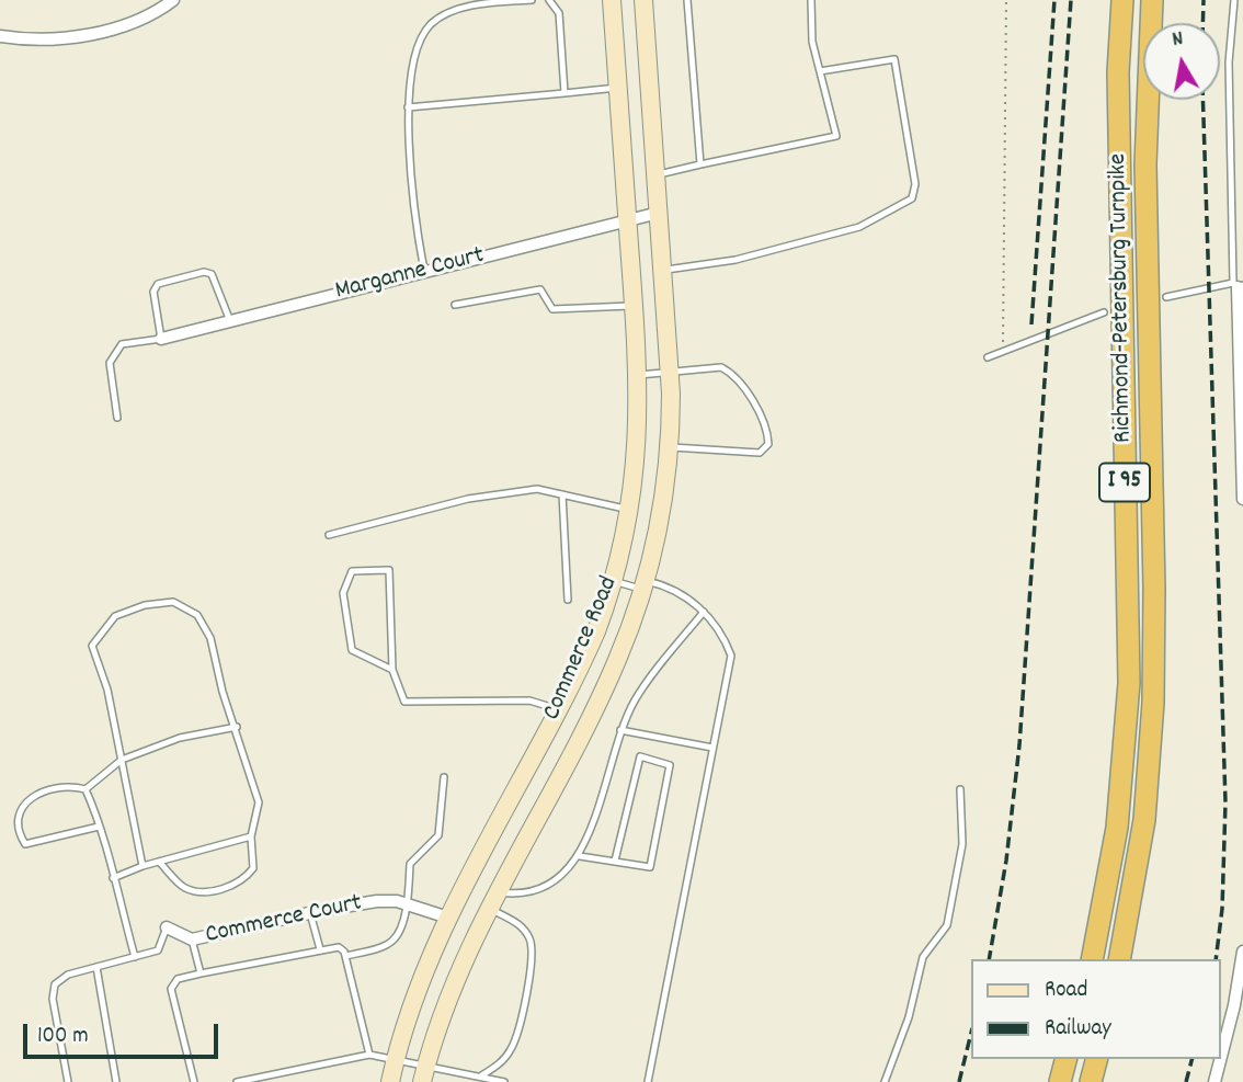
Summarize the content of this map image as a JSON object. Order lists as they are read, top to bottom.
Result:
{
  "streets": {
    "highway": ["Richmond-Petersburg Turnpike", "I 95"],
    "main road": ["Commerce Road"],
    "street": ["Marganne Court", "Commerce Court"]
  },
  "crossings": [
    ["Marganne Court", "Commerce Road"],
    ["Commerce Road", "Commerce Court"]
  ],
  "legend": ["Road", "Railway"],
  "scale_bar": "100 m",
  "north": "top"
}
